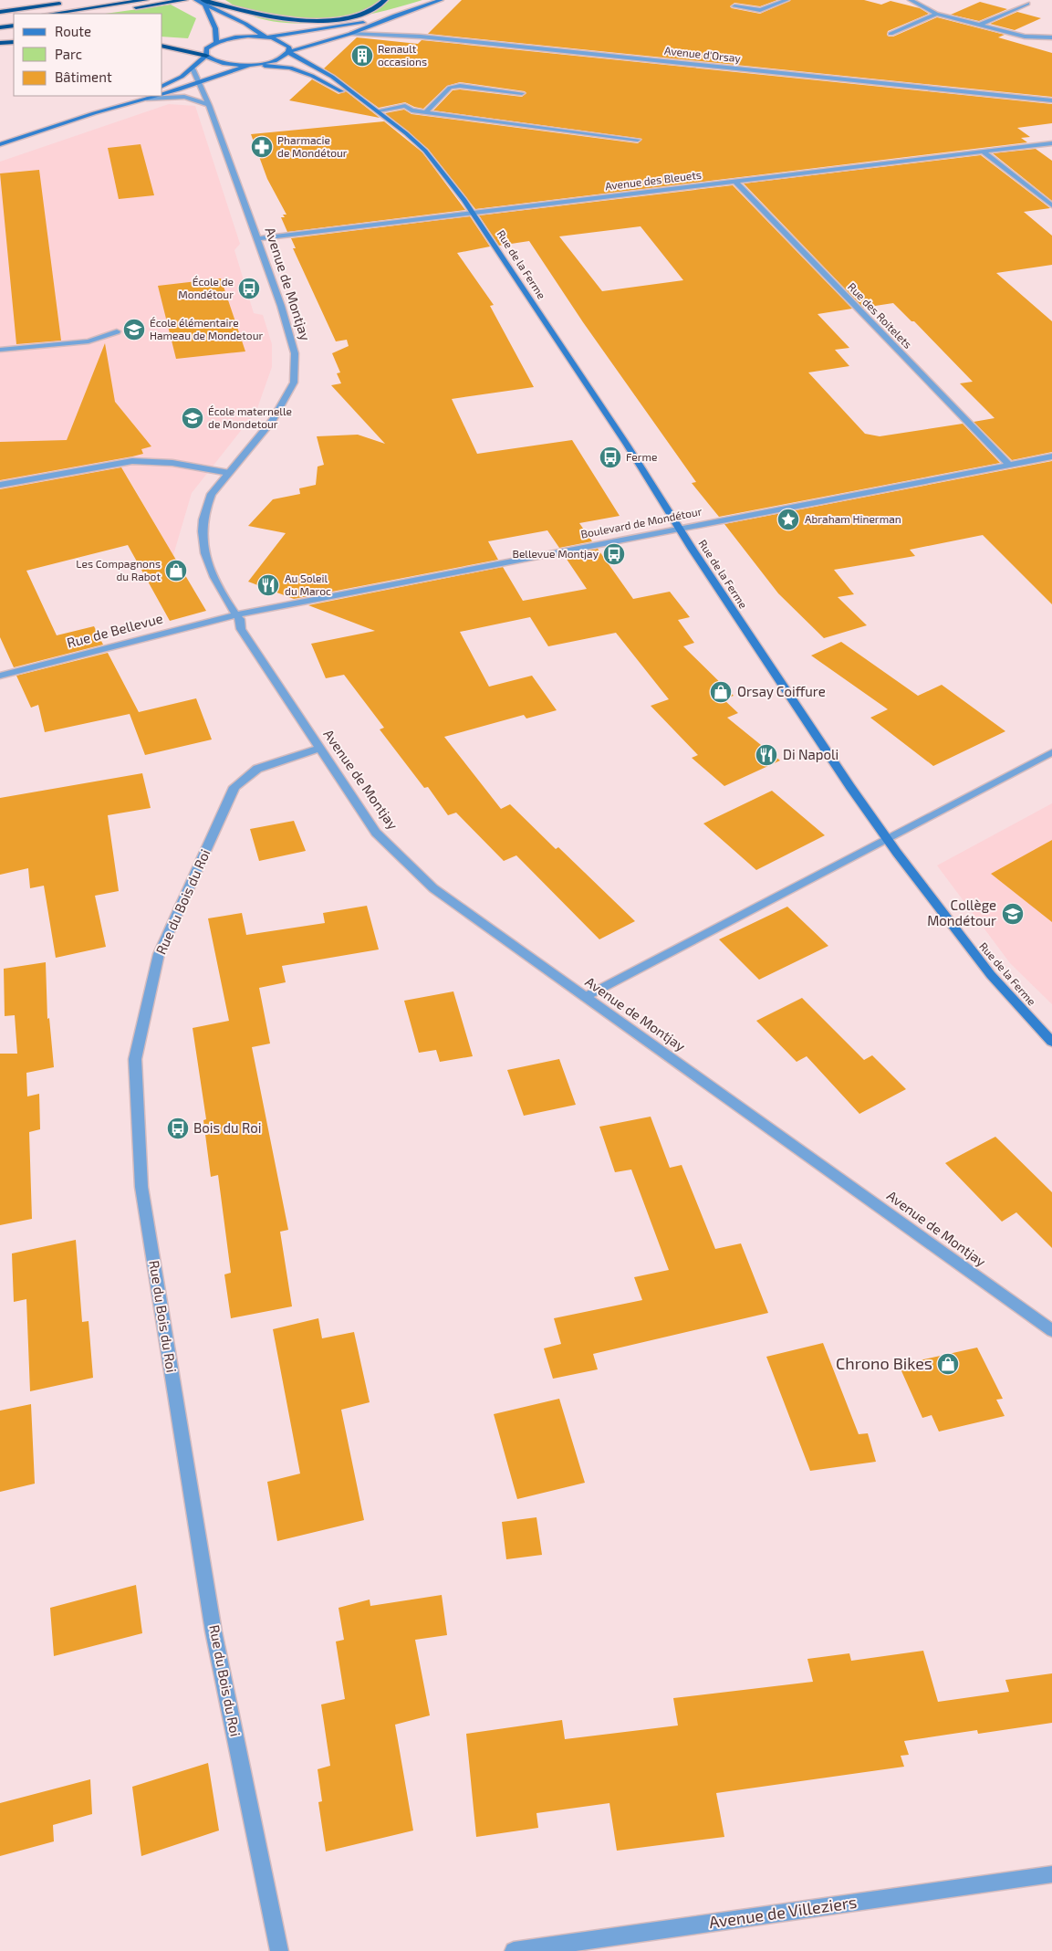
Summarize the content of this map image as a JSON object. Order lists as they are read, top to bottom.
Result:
{
  "streets": {
    "street": [
      "Avenue d'Orsay",
      "Avenue des Bleuets",
      "Rue de la Ferme",
      "Avenue de Montjay",
      "Rue des Roitelets",
      "Boulevard de Mondétour",
      "Rue de Bellevue",
      "Rue du Bois du Roi",
      "Avenue de Villeziers"
    ]
  },
  "crossings": [
    ["Avenue des Bleuets", "Rue de la Ferme"],
    ["Avenue des Bleuets", "Avenue de Montjay"],
    ["Avenue des Bleuets", "Rue des Roitelets"],
    ["Rue de la Ferme", "Boulevard de Mondétour"],
    ["Avenue de Montjay", "Boulevard de Mondétour"],
    ["Avenue de Montjay", "Rue de Bellevue"],
    ["Avenue de Montjay", "Rue du Bois du Roi"],
    ["Rue des Roitelets", "Boulevard de Mondétour"],
    ["Boulevard de Mondétour", "Rue de Bellevue"]
  ],
  "places": {
    "building": ["Renault occasions"],
    "pharmacy": ["Pharmacie de Mondétour"],
    "bus stop": [
      "École de Mondétour",
      "Ferme",
      "Bellevue Montjay",
      "Bois du Roi"
    ],
    "school or university": ["École élémentaire Hameau de Mondetour", "École maternelle de Mondetour", "Collège Mondétour"],
    "place": ["Abraham Hinerman"],
    "shop": ["Les Compagnons du Rabot", "Orsay Coiffure", "Chrono Bikes"],
    "restaurant": ["Au Soleil du Maroc", "Di Napoli"]
  },
  "legend": ["Route", "Parc", "Bâtiment"]
}
